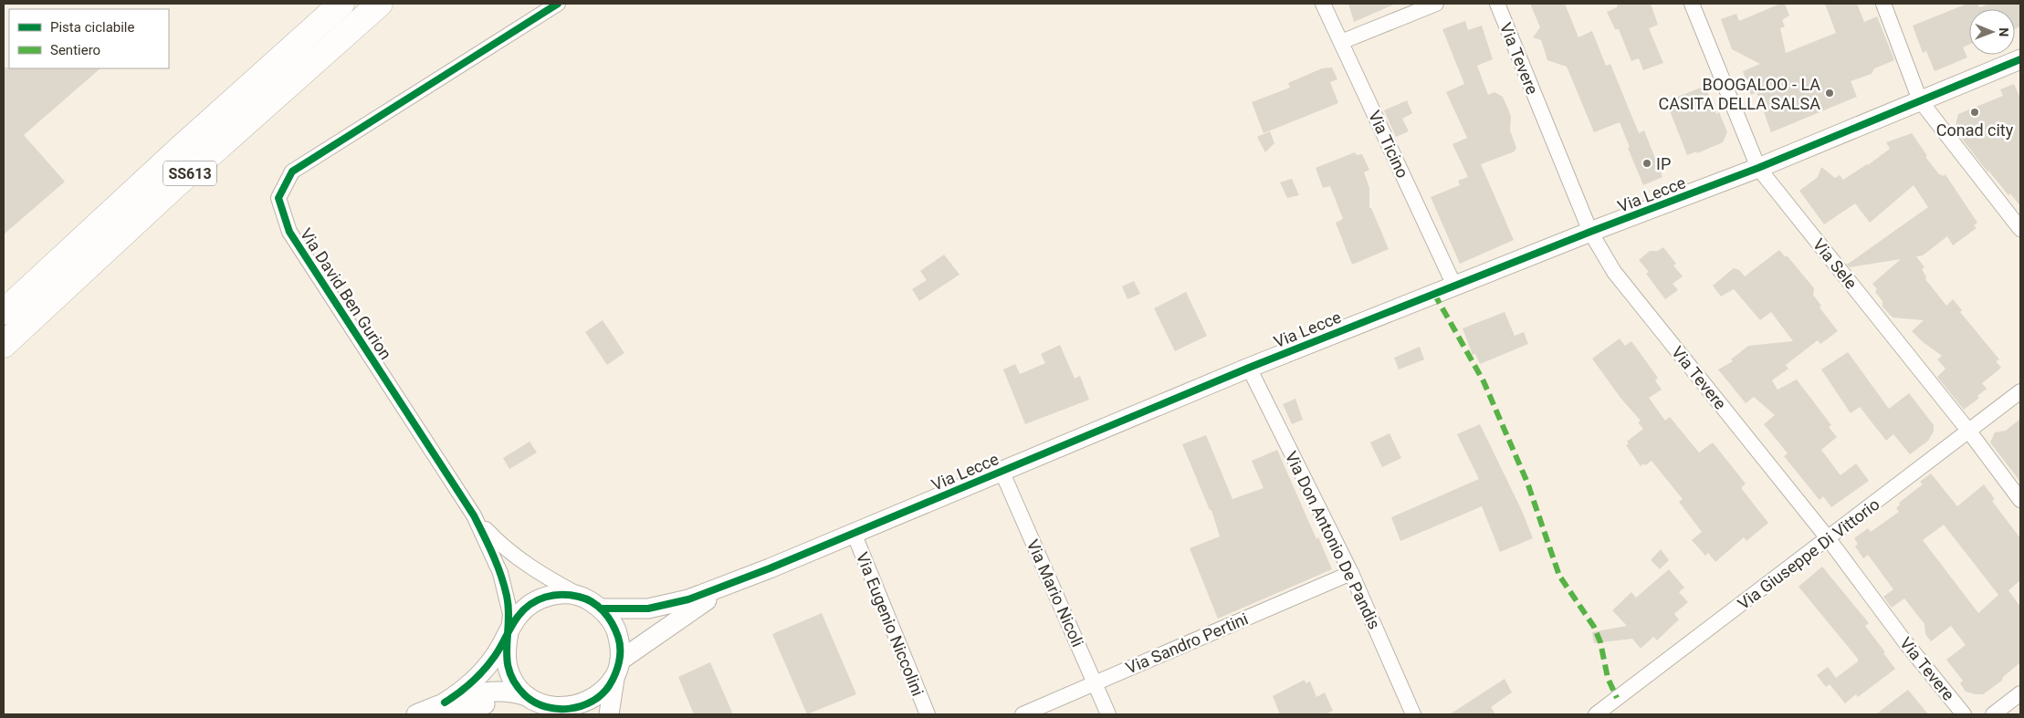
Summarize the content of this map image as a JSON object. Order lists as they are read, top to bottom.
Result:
{
  "streets": {
    "highway": ["SS613"],
    "street": [
      "Via Tevere",
      "Via Ticino",
      "Via Lecce",
      "Via Sele",
      "Via David Ben Gurion",
      "Via Don Antonio De Pandis",
      "Via Giuseppe Di Vittorio",
      "Via Mario Nicoli",
      "Via Eugenio Niccolini",
      "Via Sandro Pertini"
    ]
  },
  "crossings": [
    ["Via Tevere", "Via Lecce"],
    ["Via Tevere", "Via Giuseppe Di Vittorio"],
    ["Via Ticino", "Via Lecce"],
    ["Via Lecce", "Via Sele"],
    ["Via Lecce", "Via David Ben Gurion"],
    ["Via Lecce", "Via Don Antonio De Pandis"],
    ["Via Lecce", "Via Mario Nicoli"],
    ["Via Lecce", "Via Eugenio Niccolini"],
    ["Via Sele", "Via Giuseppe Di Vittorio"],
    ["Via Don Antonio De Pandis", "Via Sandro Pertini"],
    ["Via Mario Nicoli", "Via Sandro Pertini"]
  ],
  "places": ["BOOGALOO - LA CASITA DELLA SALSA", "Conad city", "IP"],
  "legend": ["Pista ciclabile", "Sentiero"],
  "north": "right"
}
